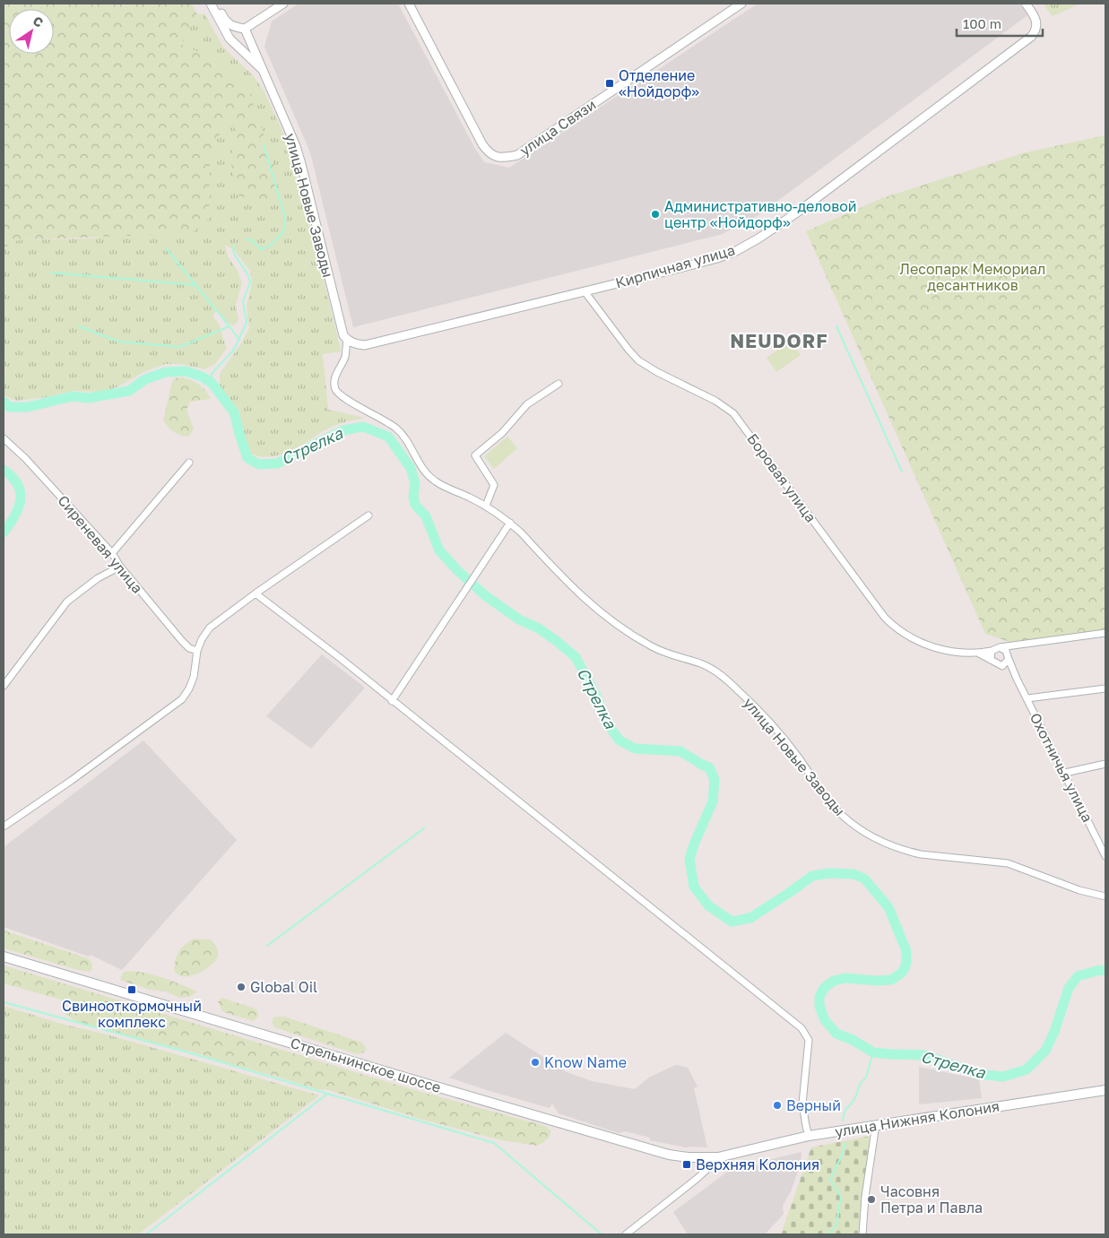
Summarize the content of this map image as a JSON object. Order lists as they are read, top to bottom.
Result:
{
  "streets": {
    "main road": ["Стрельнинское шоссе", "улица Нижняя Колония"],
    "street": [
      "улица Связи",
      "улица Новые Заводы",
      "Кирпичная улица",
      "Боровая улица",
      "Сиреневая улица",
      "Охотничья улица"
    ]
  },
  "crossings": [
    ["улица Новые Заводы", "Кирпичная улица"],
    ["Кирпичная улица", "Боровая улица"],
    ["Боровая улица", "Охотничья улица"],
    ["Стрельнинское шоссе", "улица Нижняя Колония"]
  ],
  "districts": ["NEUDORF"],
  "water": ["Стрелка"],
  "parks": ["Лесопарк Мемориал десантников"],
  "places": {
    "transit": ["Отделение «Нойдорф»", "Свинооткормочный комплекс", "Верхняя Колония"],
    "other": [
      "Административно-деловой центр «Нойдорф»",
      "Global Oil",
      "Know Name",
      "Верный",
      "Часовня Петра и Павла"
    ]
  },
  "scale_bar": "100 m",
  "north": "top right"
}
